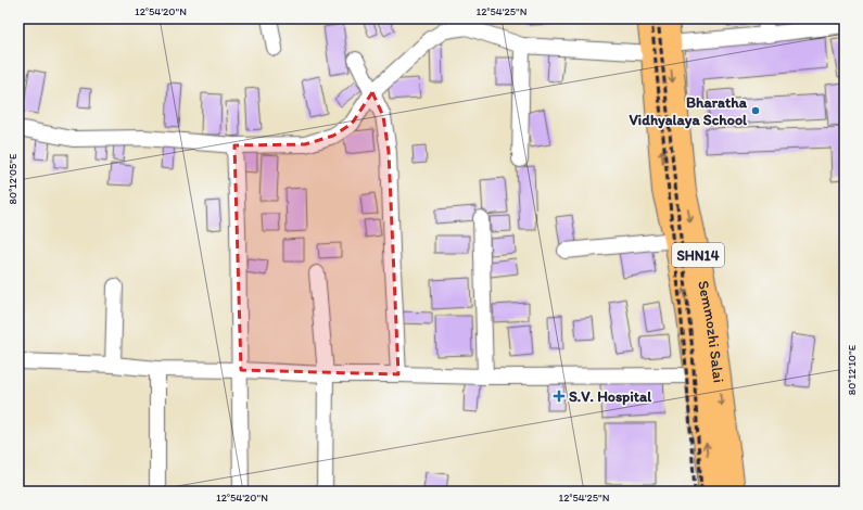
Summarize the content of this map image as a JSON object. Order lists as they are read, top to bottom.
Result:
{
  "streets": {
    "main road": ["SHN14", "Semmozhi Salai"]
  },
  "places": {
    "other": ["Bharatha Vidhyalaya School"],
    "health": ["S.V. Hospital"]
  },
  "coordinates": [
    "12°54'20\"N",
    "12°54'25\"N",
    "80°12'05\"E",
    "80°12'10\"E"
  ]
}
